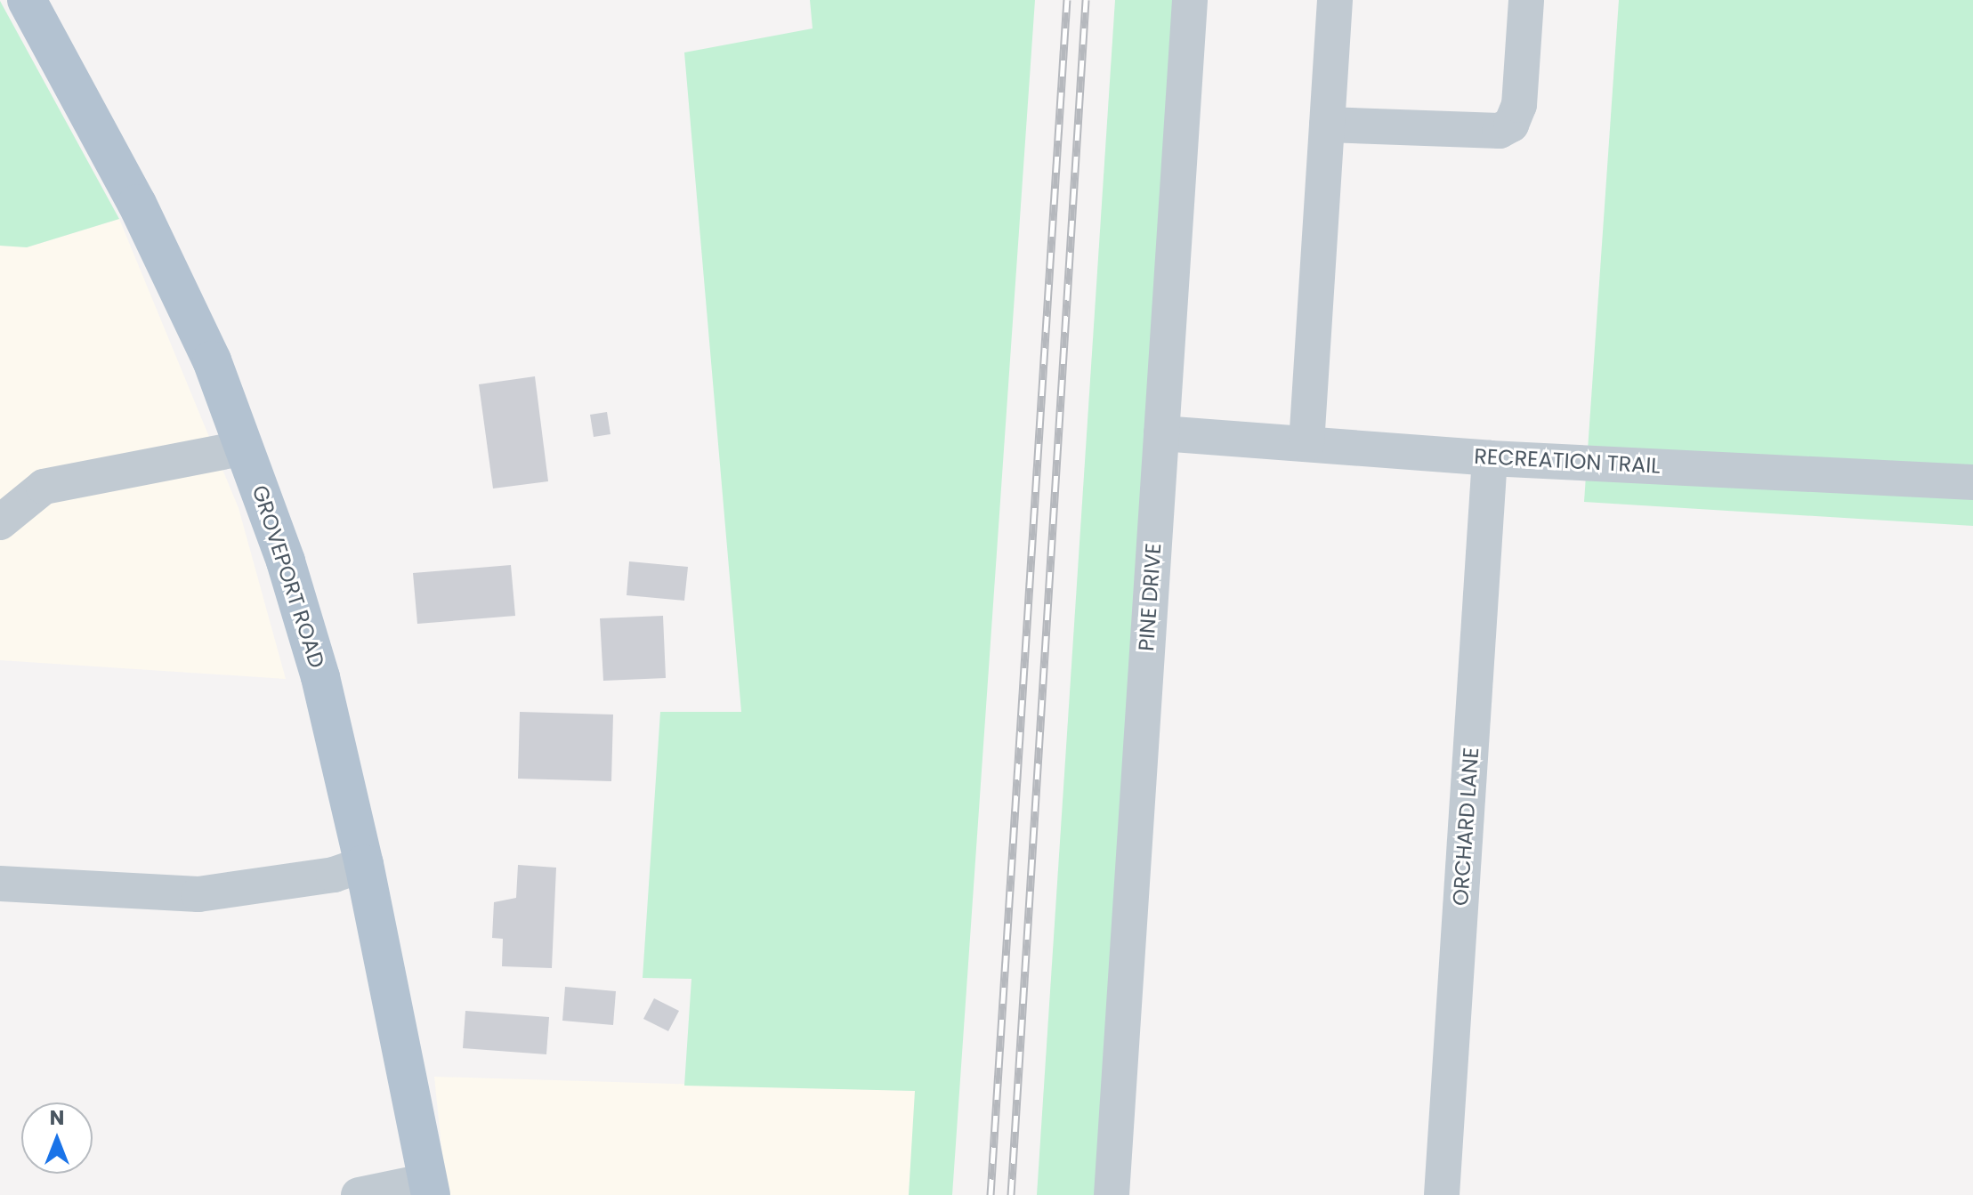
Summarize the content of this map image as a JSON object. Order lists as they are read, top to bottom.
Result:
{
  "streets": {
    "main road": ["GROVEPORT ROAD"],
    "street": ["RECREATION TRAIL", "PINE DRIVE", "ORCHARD LANE"]
  },
  "crossings": [
    ["RECREATION TRAIL", "PINE DRIVE"],
    ["RECREATION TRAIL", "ORCHARD LANE"]
  ],
  "north": "top"
}
